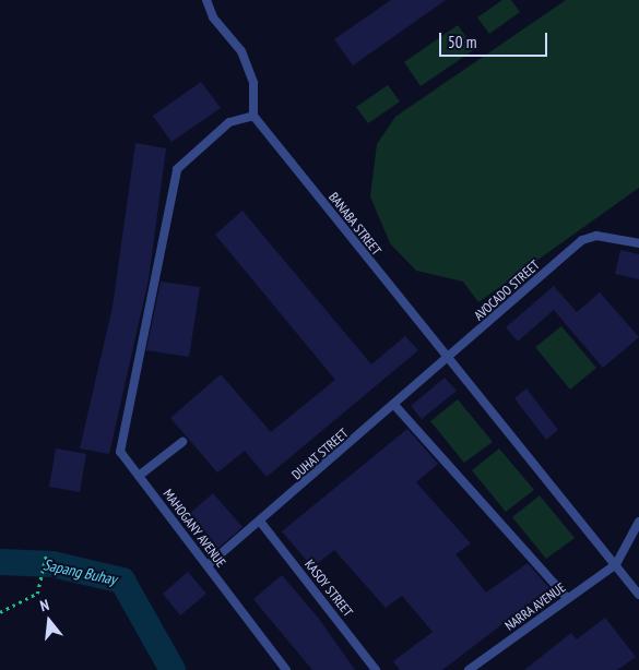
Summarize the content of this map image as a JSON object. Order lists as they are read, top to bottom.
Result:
{
  "streets": {
    "lane": [
      "BANABA STREET",
      "AVOCADO STREET",
      "DUHAT STREET",
      "MAHOGANY AVENUE",
      "KASOY STREET",
      "NARRA AVENUE"
    ]
  },
  "crossings": [
    ["BANABA STREET", "AVOCADO STREET"],
    ["BANABA STREET", "DUHAT STREET"],
    ["BANABA STREET", "MAHOGANY AVENUE"],
    ["BANABA STREET", "NARRA AVENUE"],
    ["AVOCADO STREET", "DUHAT STREET"],
    ["DUHAT STREET", "MAHOGANY AVENUE"],
    ["DUHAT STREET", "KASOY STREET"]
  ],
  "water": ["Sapang Buhay"],
  "scale_bar": "50 m",
  "north": "top"
}
